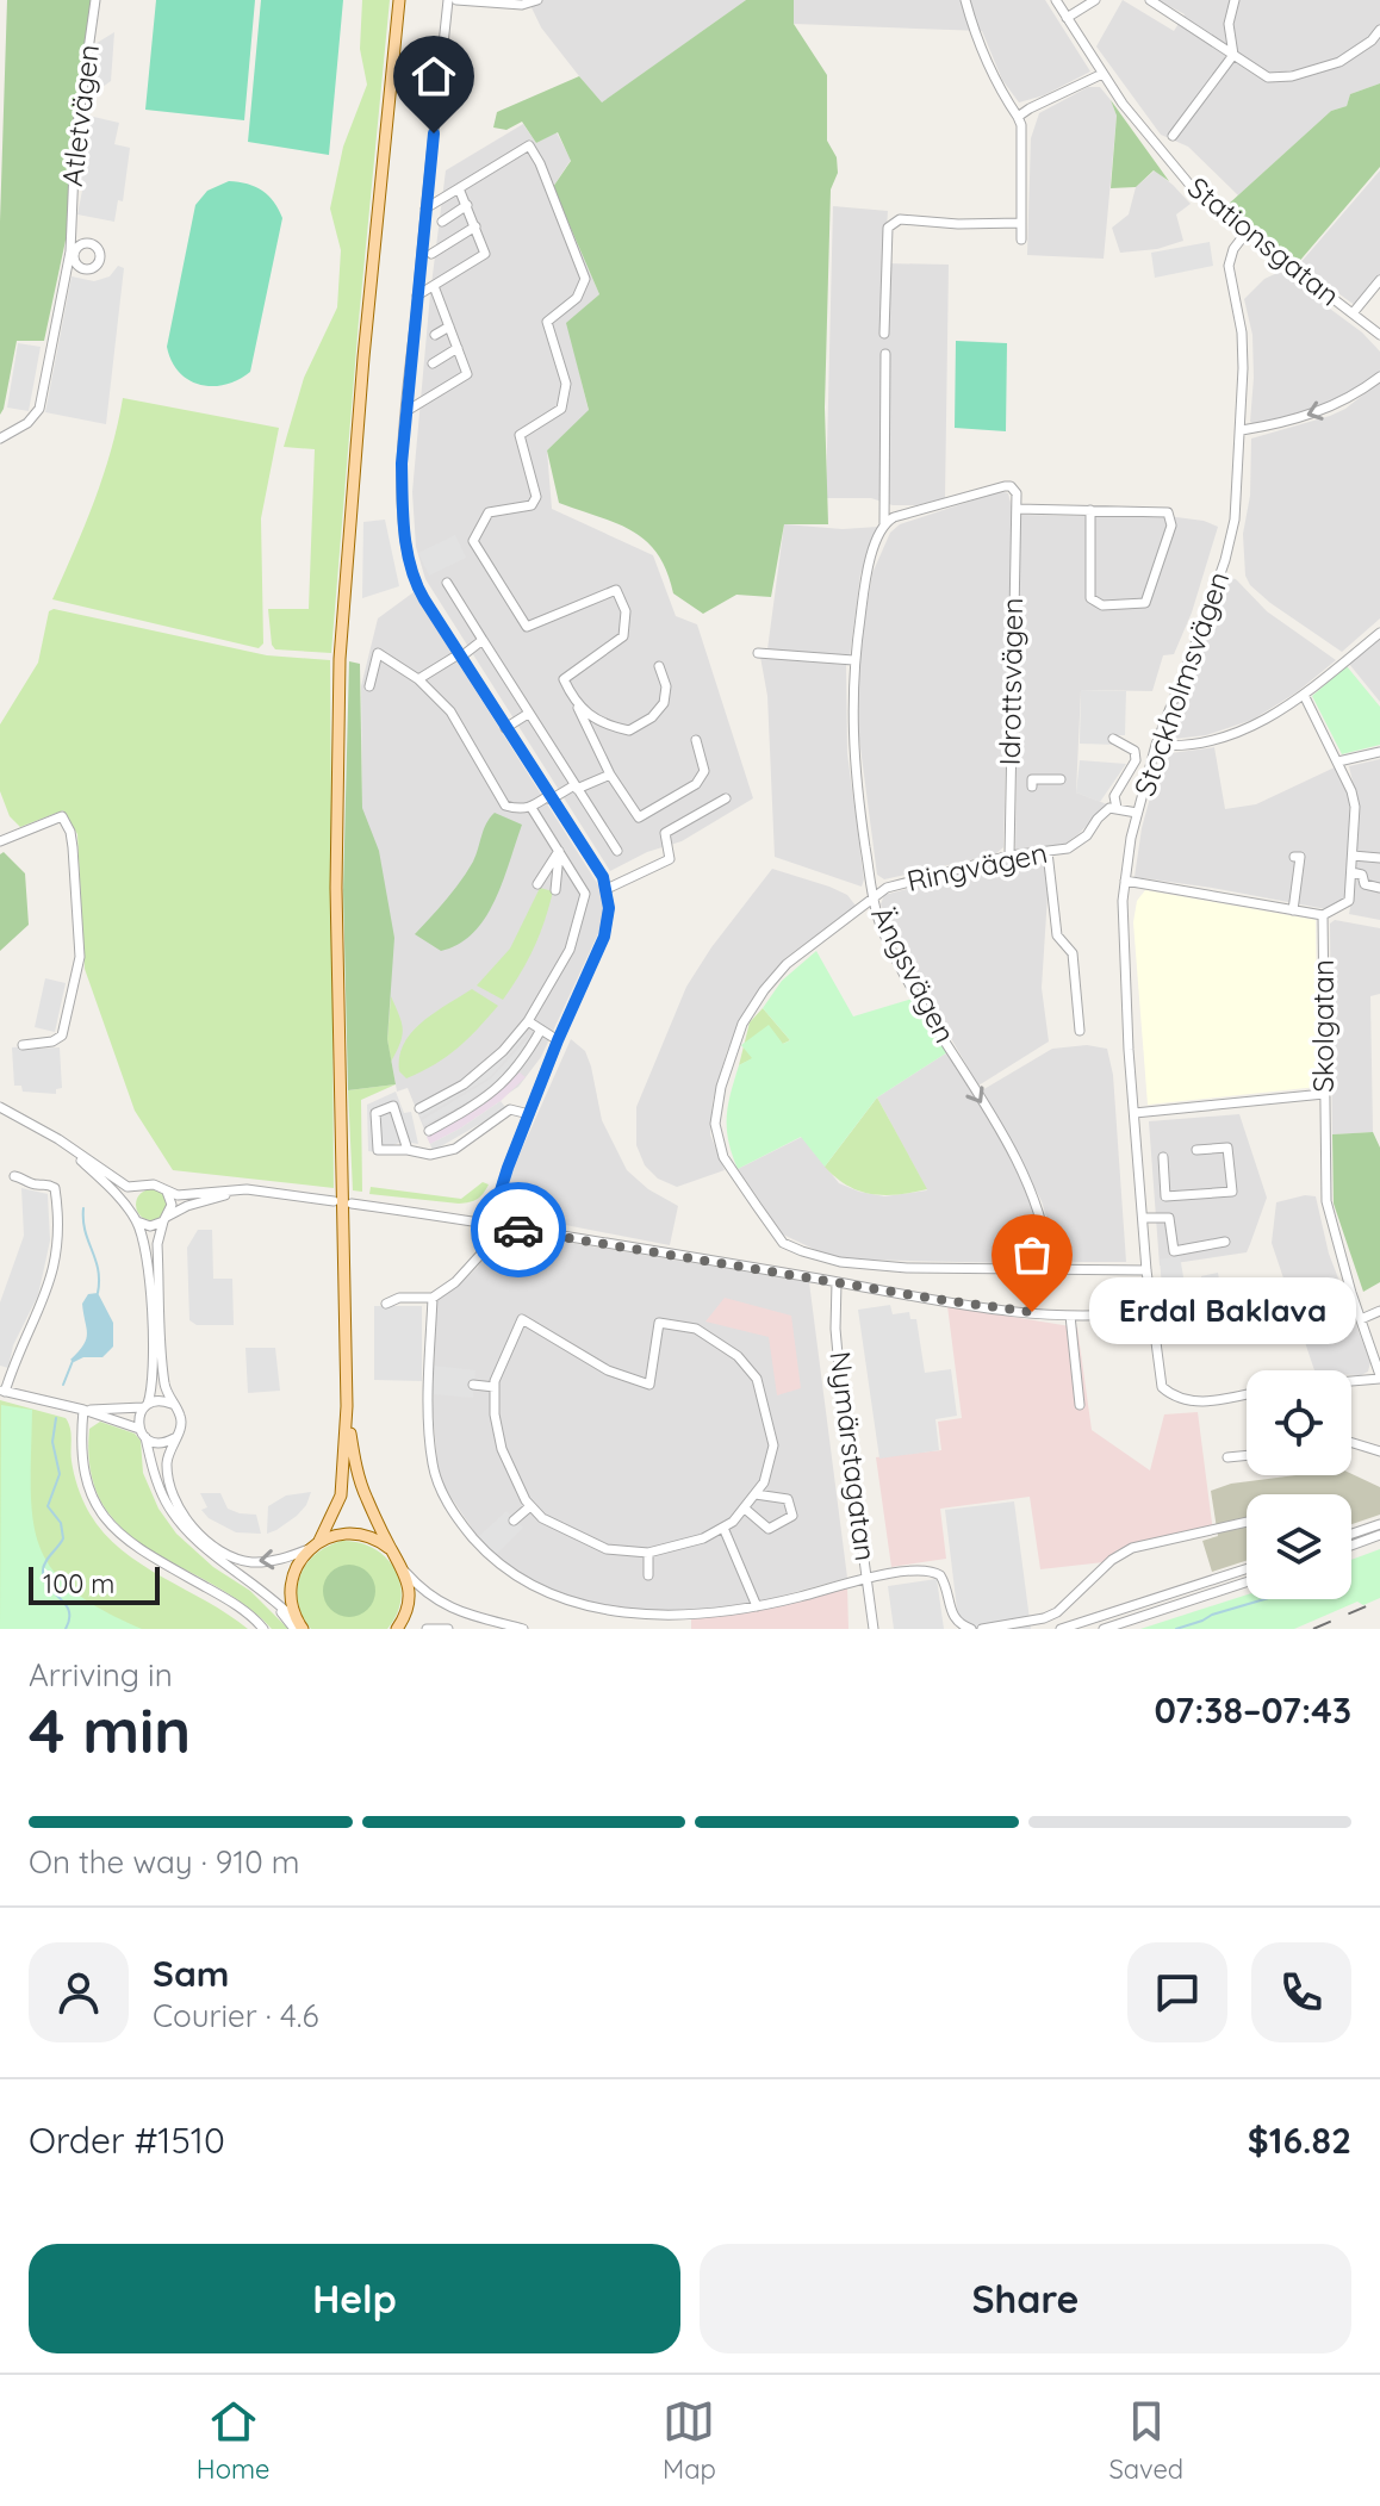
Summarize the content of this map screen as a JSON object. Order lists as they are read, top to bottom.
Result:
{
  "streets": {
    "street": [
      "Atletvägen",
      "Stationsgatan",
      "Idrottsvägen",
      "Stockholmsvägen",
      "Ringvägen",
      "Ängsvägen",
      "Skolgatan",
      "Nymärstagatan"
    ]
  },
  "crossings": [
    ["Stationsgatan", "Stockholmsvägen"],
    ["Idrottsvägen", "Ringvägen"],
    ["Stockholmsvägen", "Ringvägen"],
    ["Ringvägen", "Ängsvägen"]
  ],
  "one_way": ["Ängsvägen"],
  "places": ["Erdal Baklava"],
  "scale_bar": "100 m",
  "page": {
    "bubble": "Erdal Baklava",
    "scale": "100 m",
    "heading": ["4 min", "Arriving in", "07:38–07:43"],
    "panel": [
      "Sam",
      "Courier · 4.6",
      "Order #1510",
      "$16.82"
    ],
    "bar": "On the way · 910 m",
    "buttons": ["Help", "Share"],
    "tabs": ["Home", "Map", "Saved"]
  }
}
